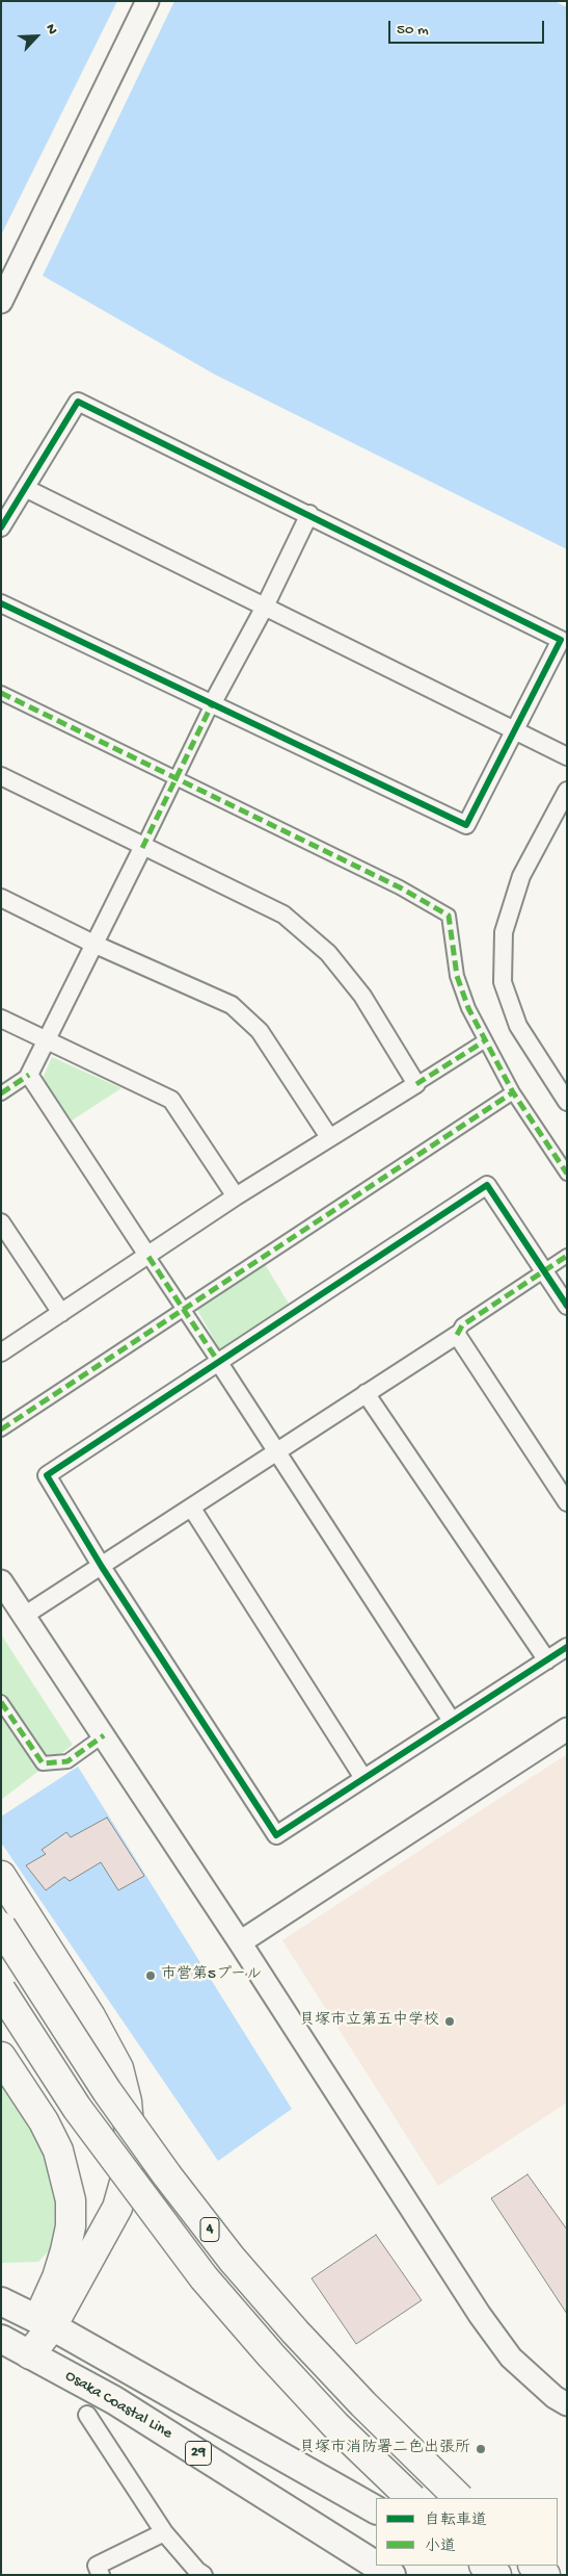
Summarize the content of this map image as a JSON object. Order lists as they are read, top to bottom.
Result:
{
  "streets": {
    "highway": ["4"],
    "main road": ["Osaka Coastal Line", "29"]
  },
  "places": ["市営第5プール", "貝塚市立第五中学校", "貝塚市消防署二色出張所"],
  "legend": ["自転車道", "小道"],
  "scale_bar": "50 m",
  "north": "top right"
}
